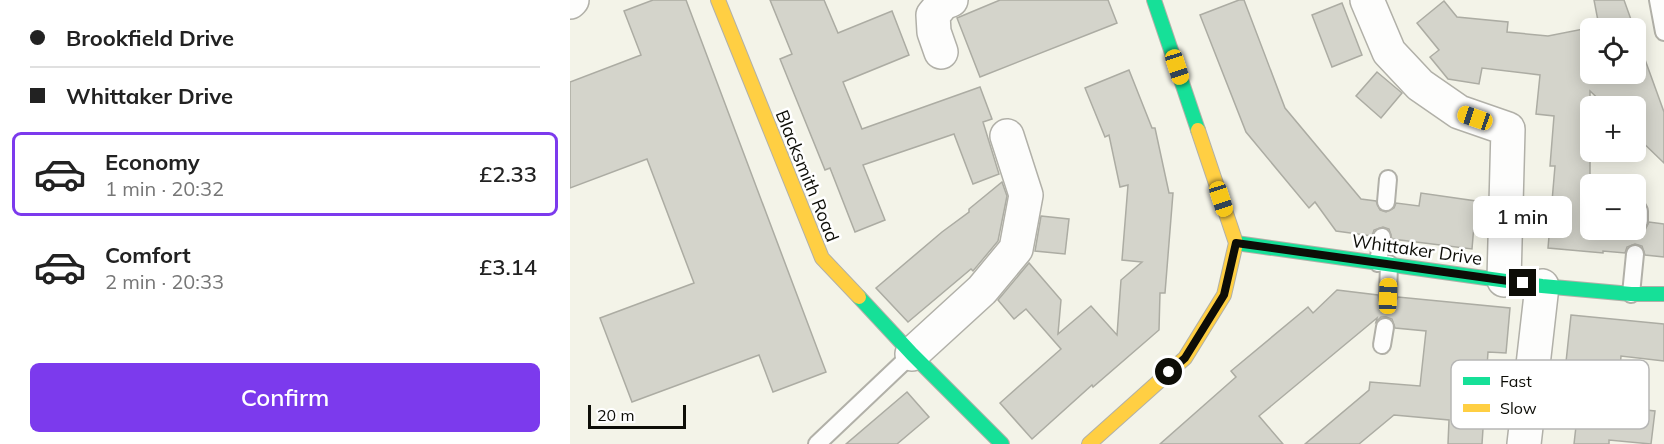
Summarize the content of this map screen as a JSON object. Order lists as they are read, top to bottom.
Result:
{
  "streets": {
    "street": ["Blacksmith Road", "Whittaker Drive"]
  },
  "legend": ["Fast", "Slow"],
  "scale_bar": "20 m",
  "page": {
    "banner": ["Brookfield Drive", "Whittaker Drive"],
    "map_buttons": ["+", "−"],
    "list": [
      {
        "name": "Economy",
        "note": "1 min · 20:32",
        "value": "£2.33"
      },
      {
        "name": "Comfort",
        "note": "2 min · 20:33",
        "value": "£3.14"
      }
    ],
    "bubble": "1 min",
    "buttons": "Confirm",
    "scale": "20 m"
  }
}
